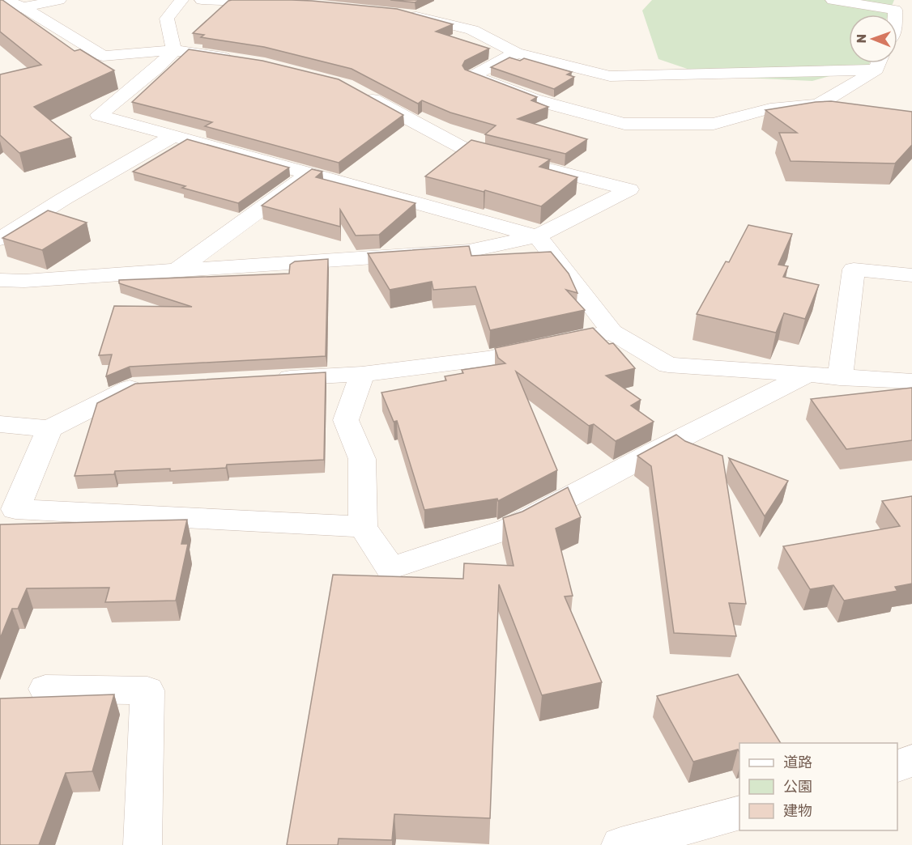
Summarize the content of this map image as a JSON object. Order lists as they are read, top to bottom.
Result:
{
  "legend": ["道路", "公園", "建物"],
  "north": "left"
}
